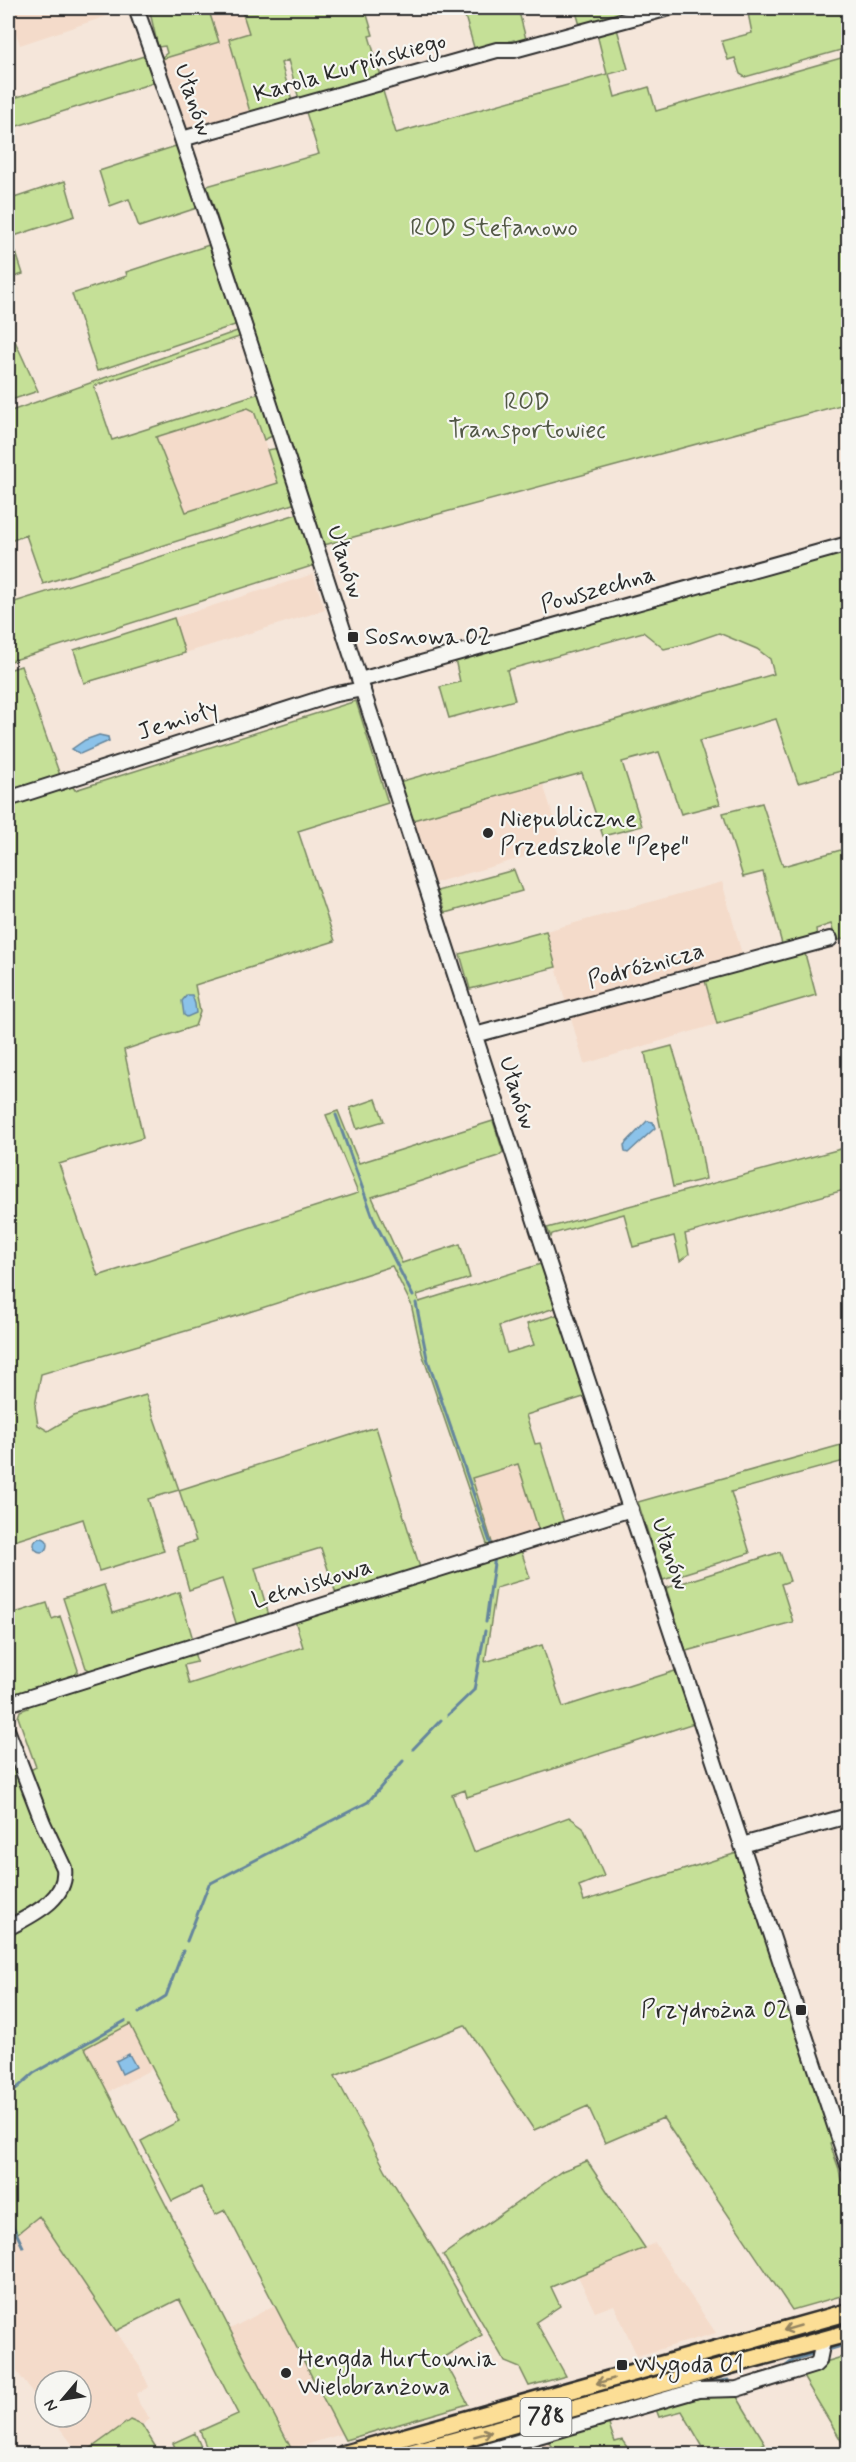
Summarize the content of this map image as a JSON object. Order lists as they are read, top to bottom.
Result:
{
  "streets": {
    "main road": ["788"],
    "street": [
      "Karola Kurpińskiego",
      "Ułanów",
      "Powszechna",
      "Jemioły",
      "Podróżnicza",
      "Letniskowa"
    ]
  },
  "crossings": [
    ["Karola Kurpińskiego", "Ułanów"],
    ["Ułanów", "Powszechna"],
    ["Ułanów", "Jemioły"],
    ["Ułanów", "Podróżnicza"],
    ["Ułanów", "Letniskowa"],
    ["Powszechna", "Jemioły"]
  ],
  "parks": ["ROD Stefanowo", "ROD Transportowiec"],
  "places": {
    "transit": ["Sosnowa 02", "Przydrożna 02", "Wygoda 01"],
    "other": ["Niepubliczne Przedszkole \"Pepe\"", "Hengda Hurtownia Wielobranżowa"]
  },
  "north": "bottom left"
}
